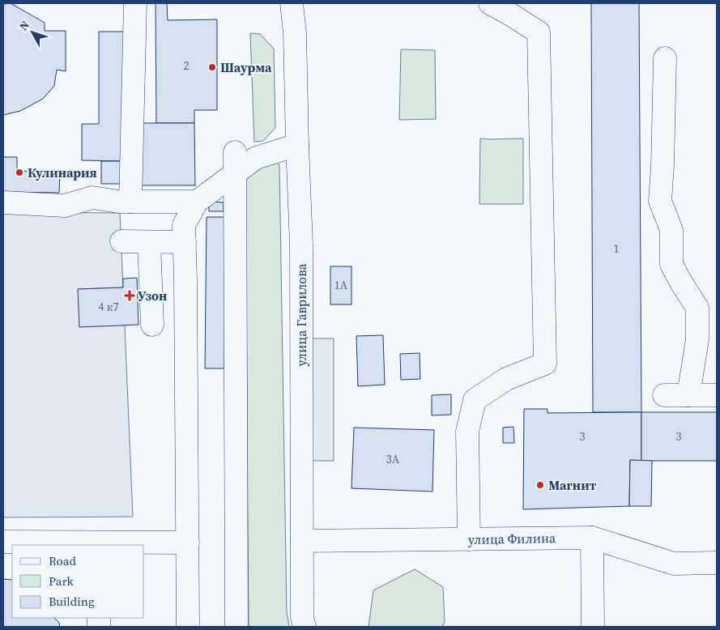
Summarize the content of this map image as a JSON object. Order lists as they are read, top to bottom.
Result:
{
  "streets": {
    "street": ["улица Гаврилова", "улица Филина"]
  },
  "crossings": [
    ["улица Гаврилова", "улица Филина"]
  ],
  "places": {
    "other": ["Шаурма", "Кулинария", "Магнит"],
    "health": ["Узон"]
  },
  "house_numbers": [
    "2",
    "1",
    "1А",
    "4 к7",
    "3",
    "3",
    "3А"
  ],
  "legend": ["Road", "Park", "Building"],
  "north": "top left"
}
